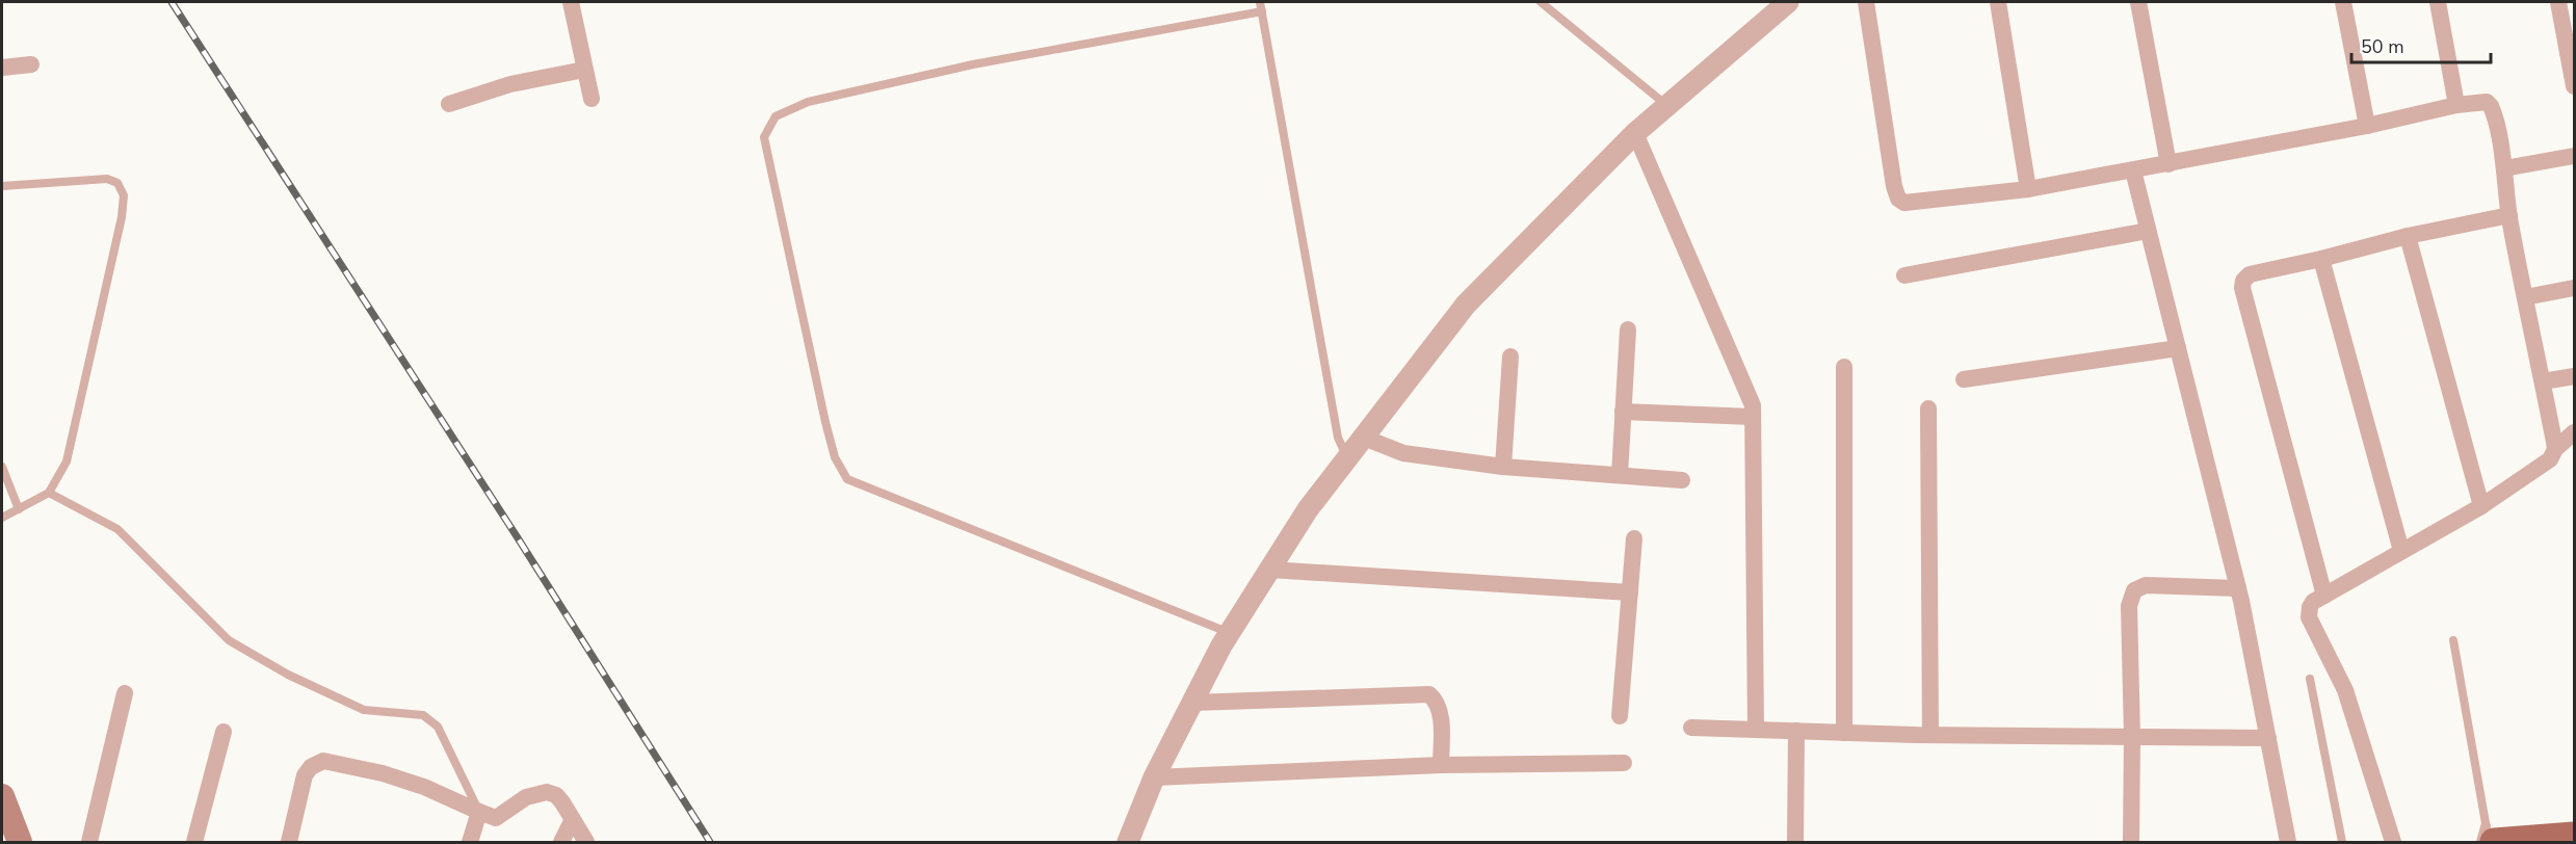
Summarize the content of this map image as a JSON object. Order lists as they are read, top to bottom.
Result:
{
  "scale_bar": "50 m"
}
